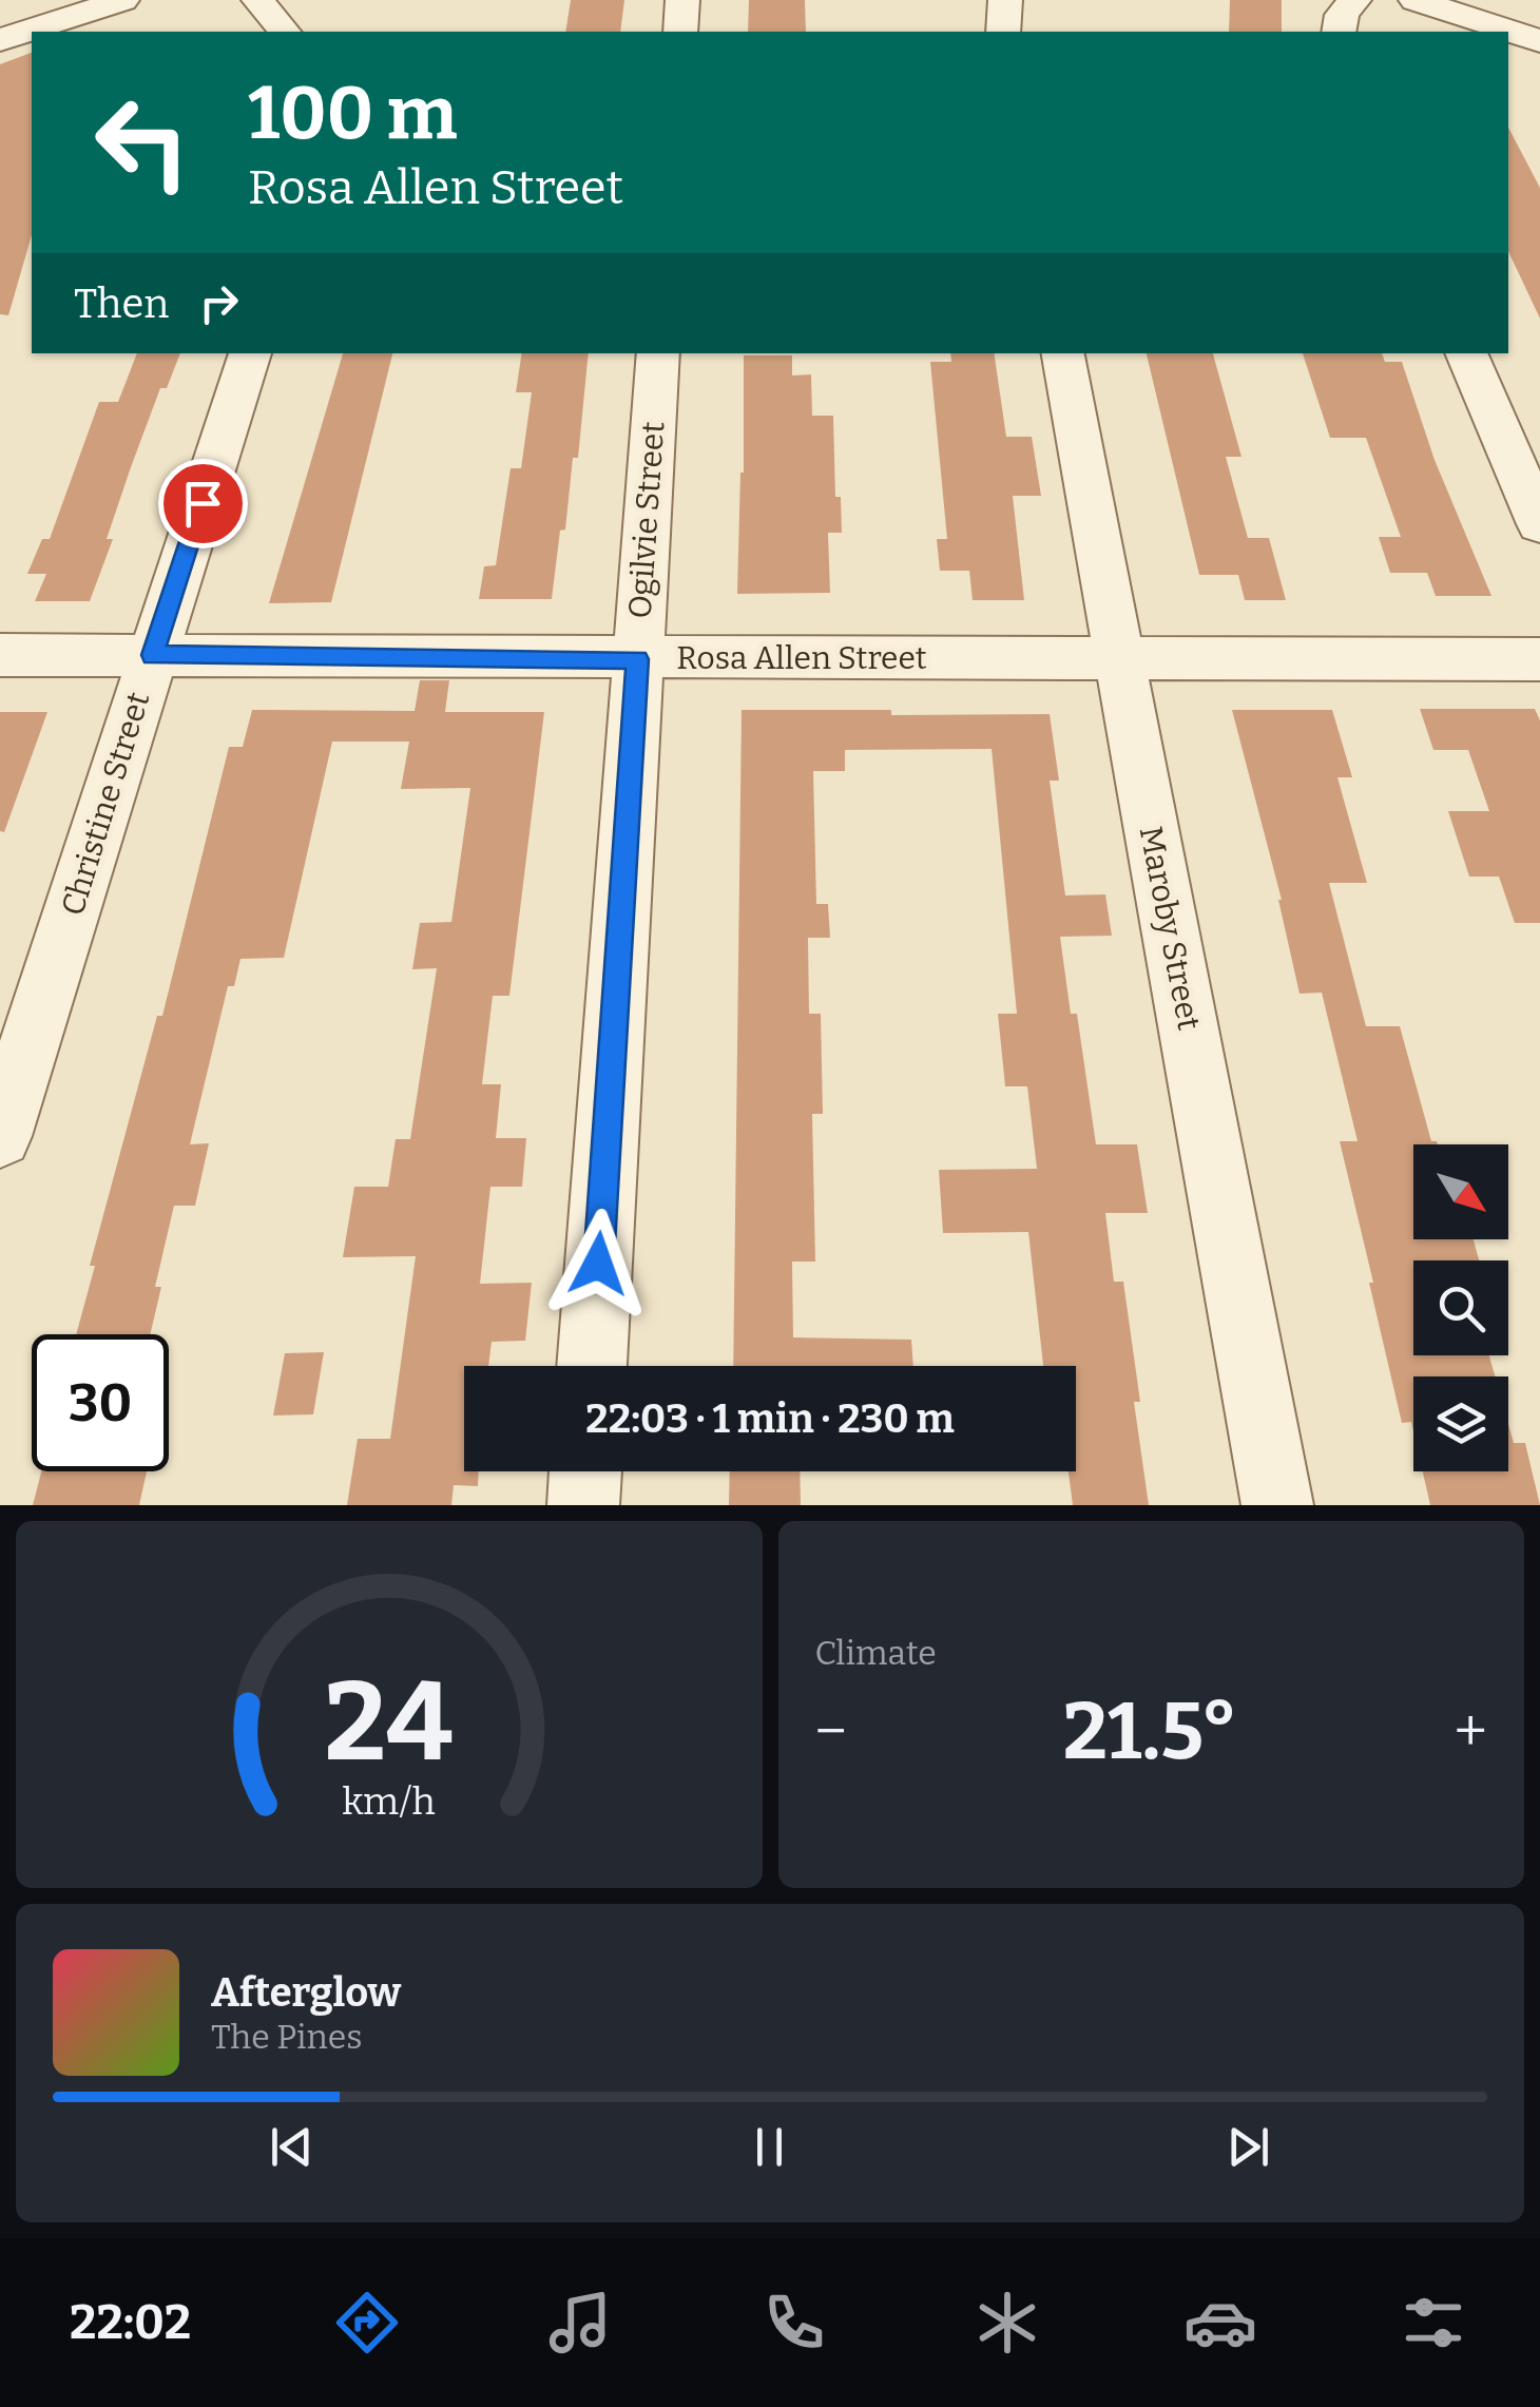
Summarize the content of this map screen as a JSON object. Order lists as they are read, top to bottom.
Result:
{
  "streets": {
    "street": [
      "Ogilvie Street",
      "Rosa Allen Street",
      "Christine Street",
      "Maroby Street"
    ]
  },
  "crossings": [
    ["Ogilvie Street", "Rosa Allen Street"],
    ["Rosa Allen Street", "Christine Street"],
    ["Rosa Allen Street", "Maroby Street"]
  ],
  "north": "bottom right",
  "page": {
    "turn": ["100 m", "Rosa Allen Street"],
    "then": "Then",
    "limit": "30",
    "trip": "22:03 · 1 min · 230 m",
    "tile": "Climate",
    "heat": ["−", "21.5°", "+"],
    "song": ["Afterglow", "The Pines"],
    "tabs": "22:02",
    "gauge": ["24", "km/h"]
  }
}
